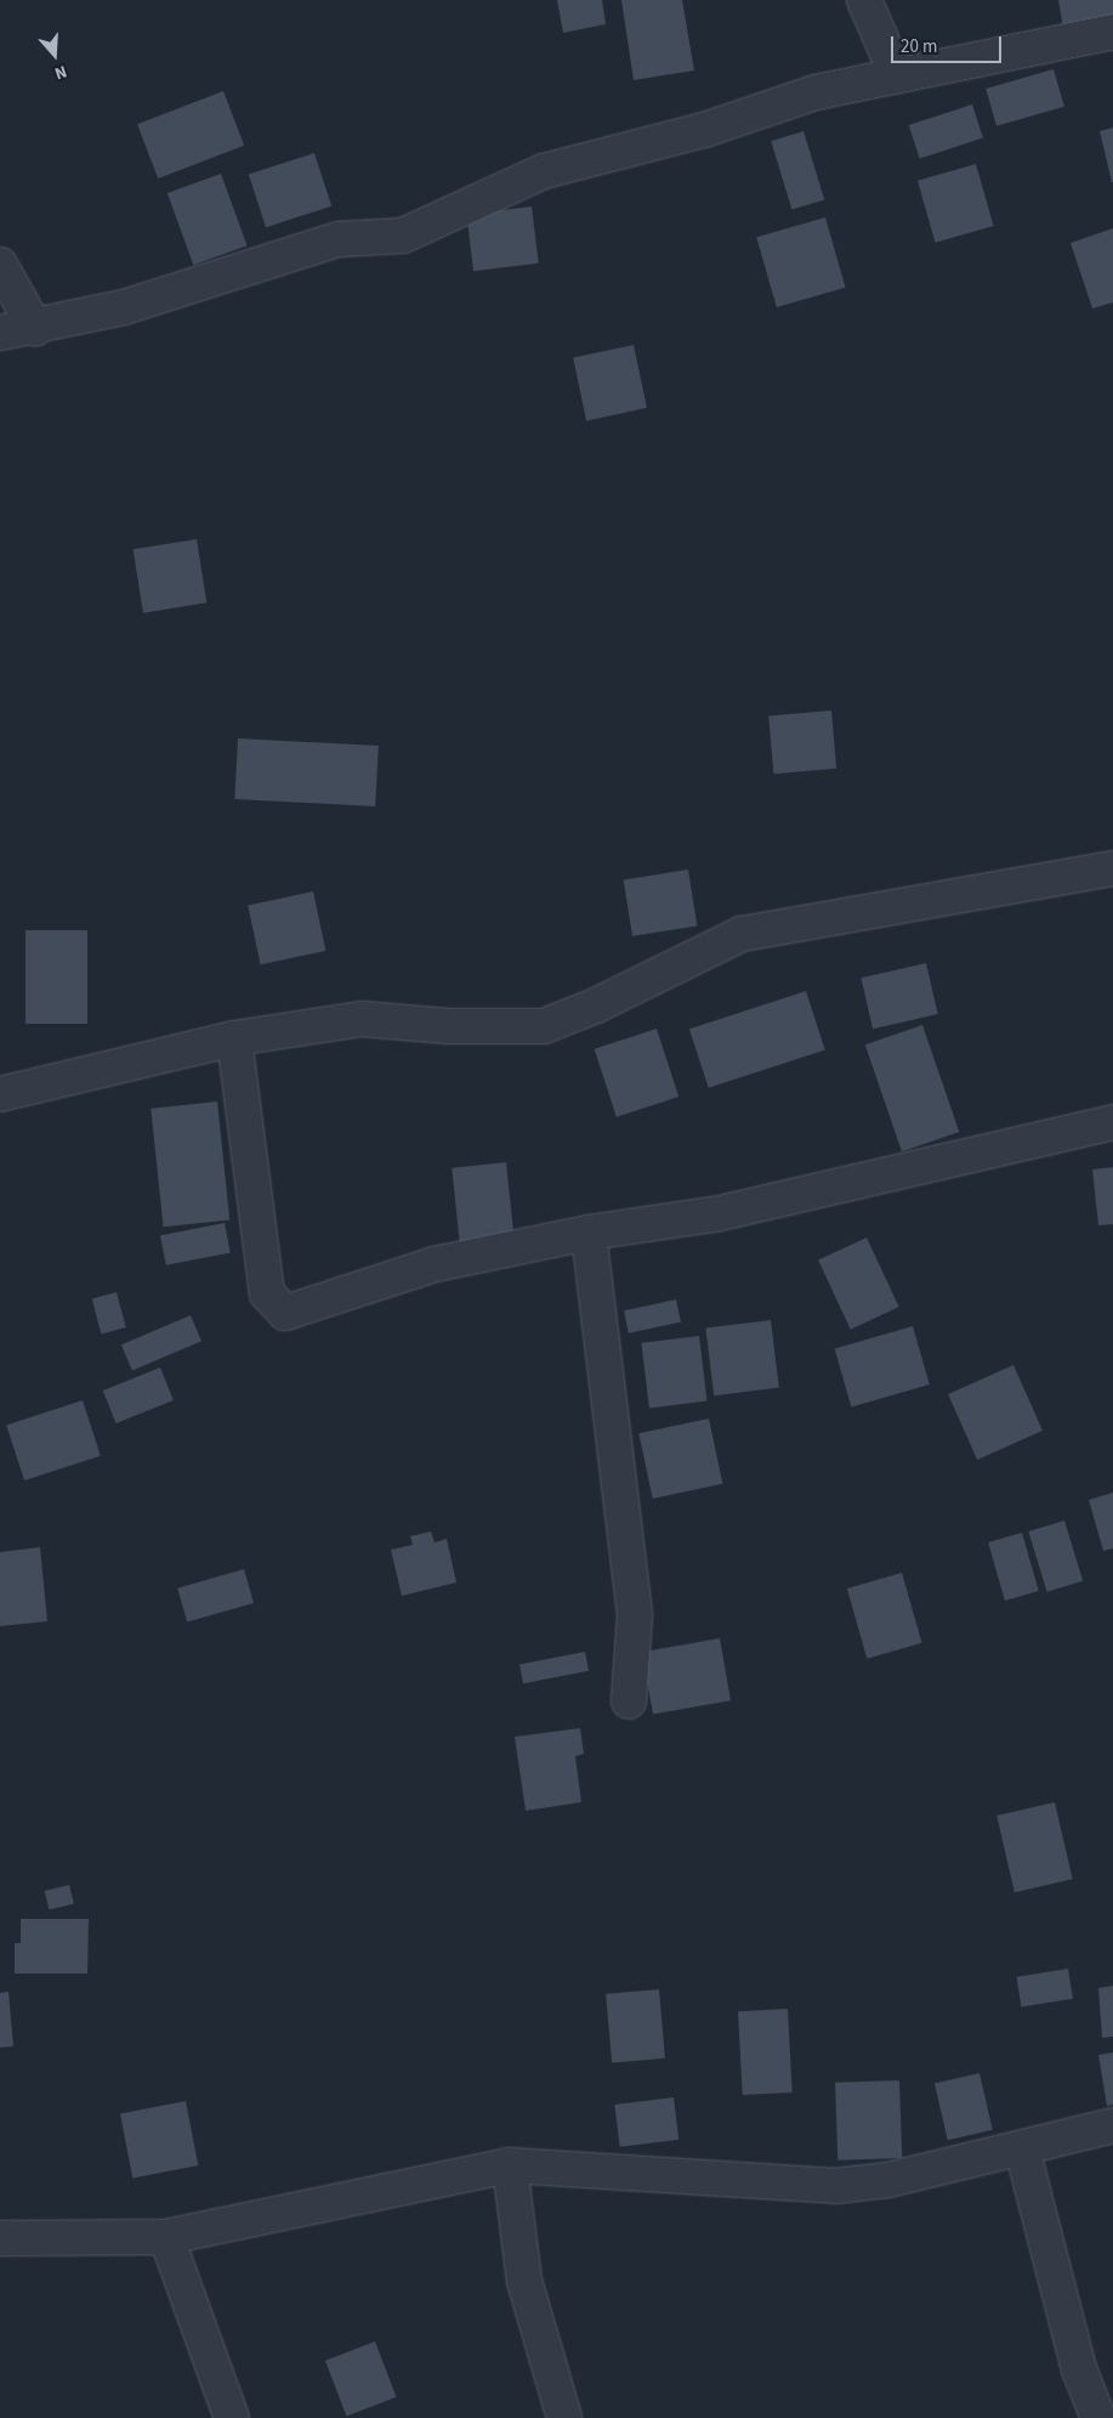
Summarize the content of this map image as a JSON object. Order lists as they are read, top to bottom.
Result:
{
  "scale_bar": "20 m",
  "north": "bottom"
}
